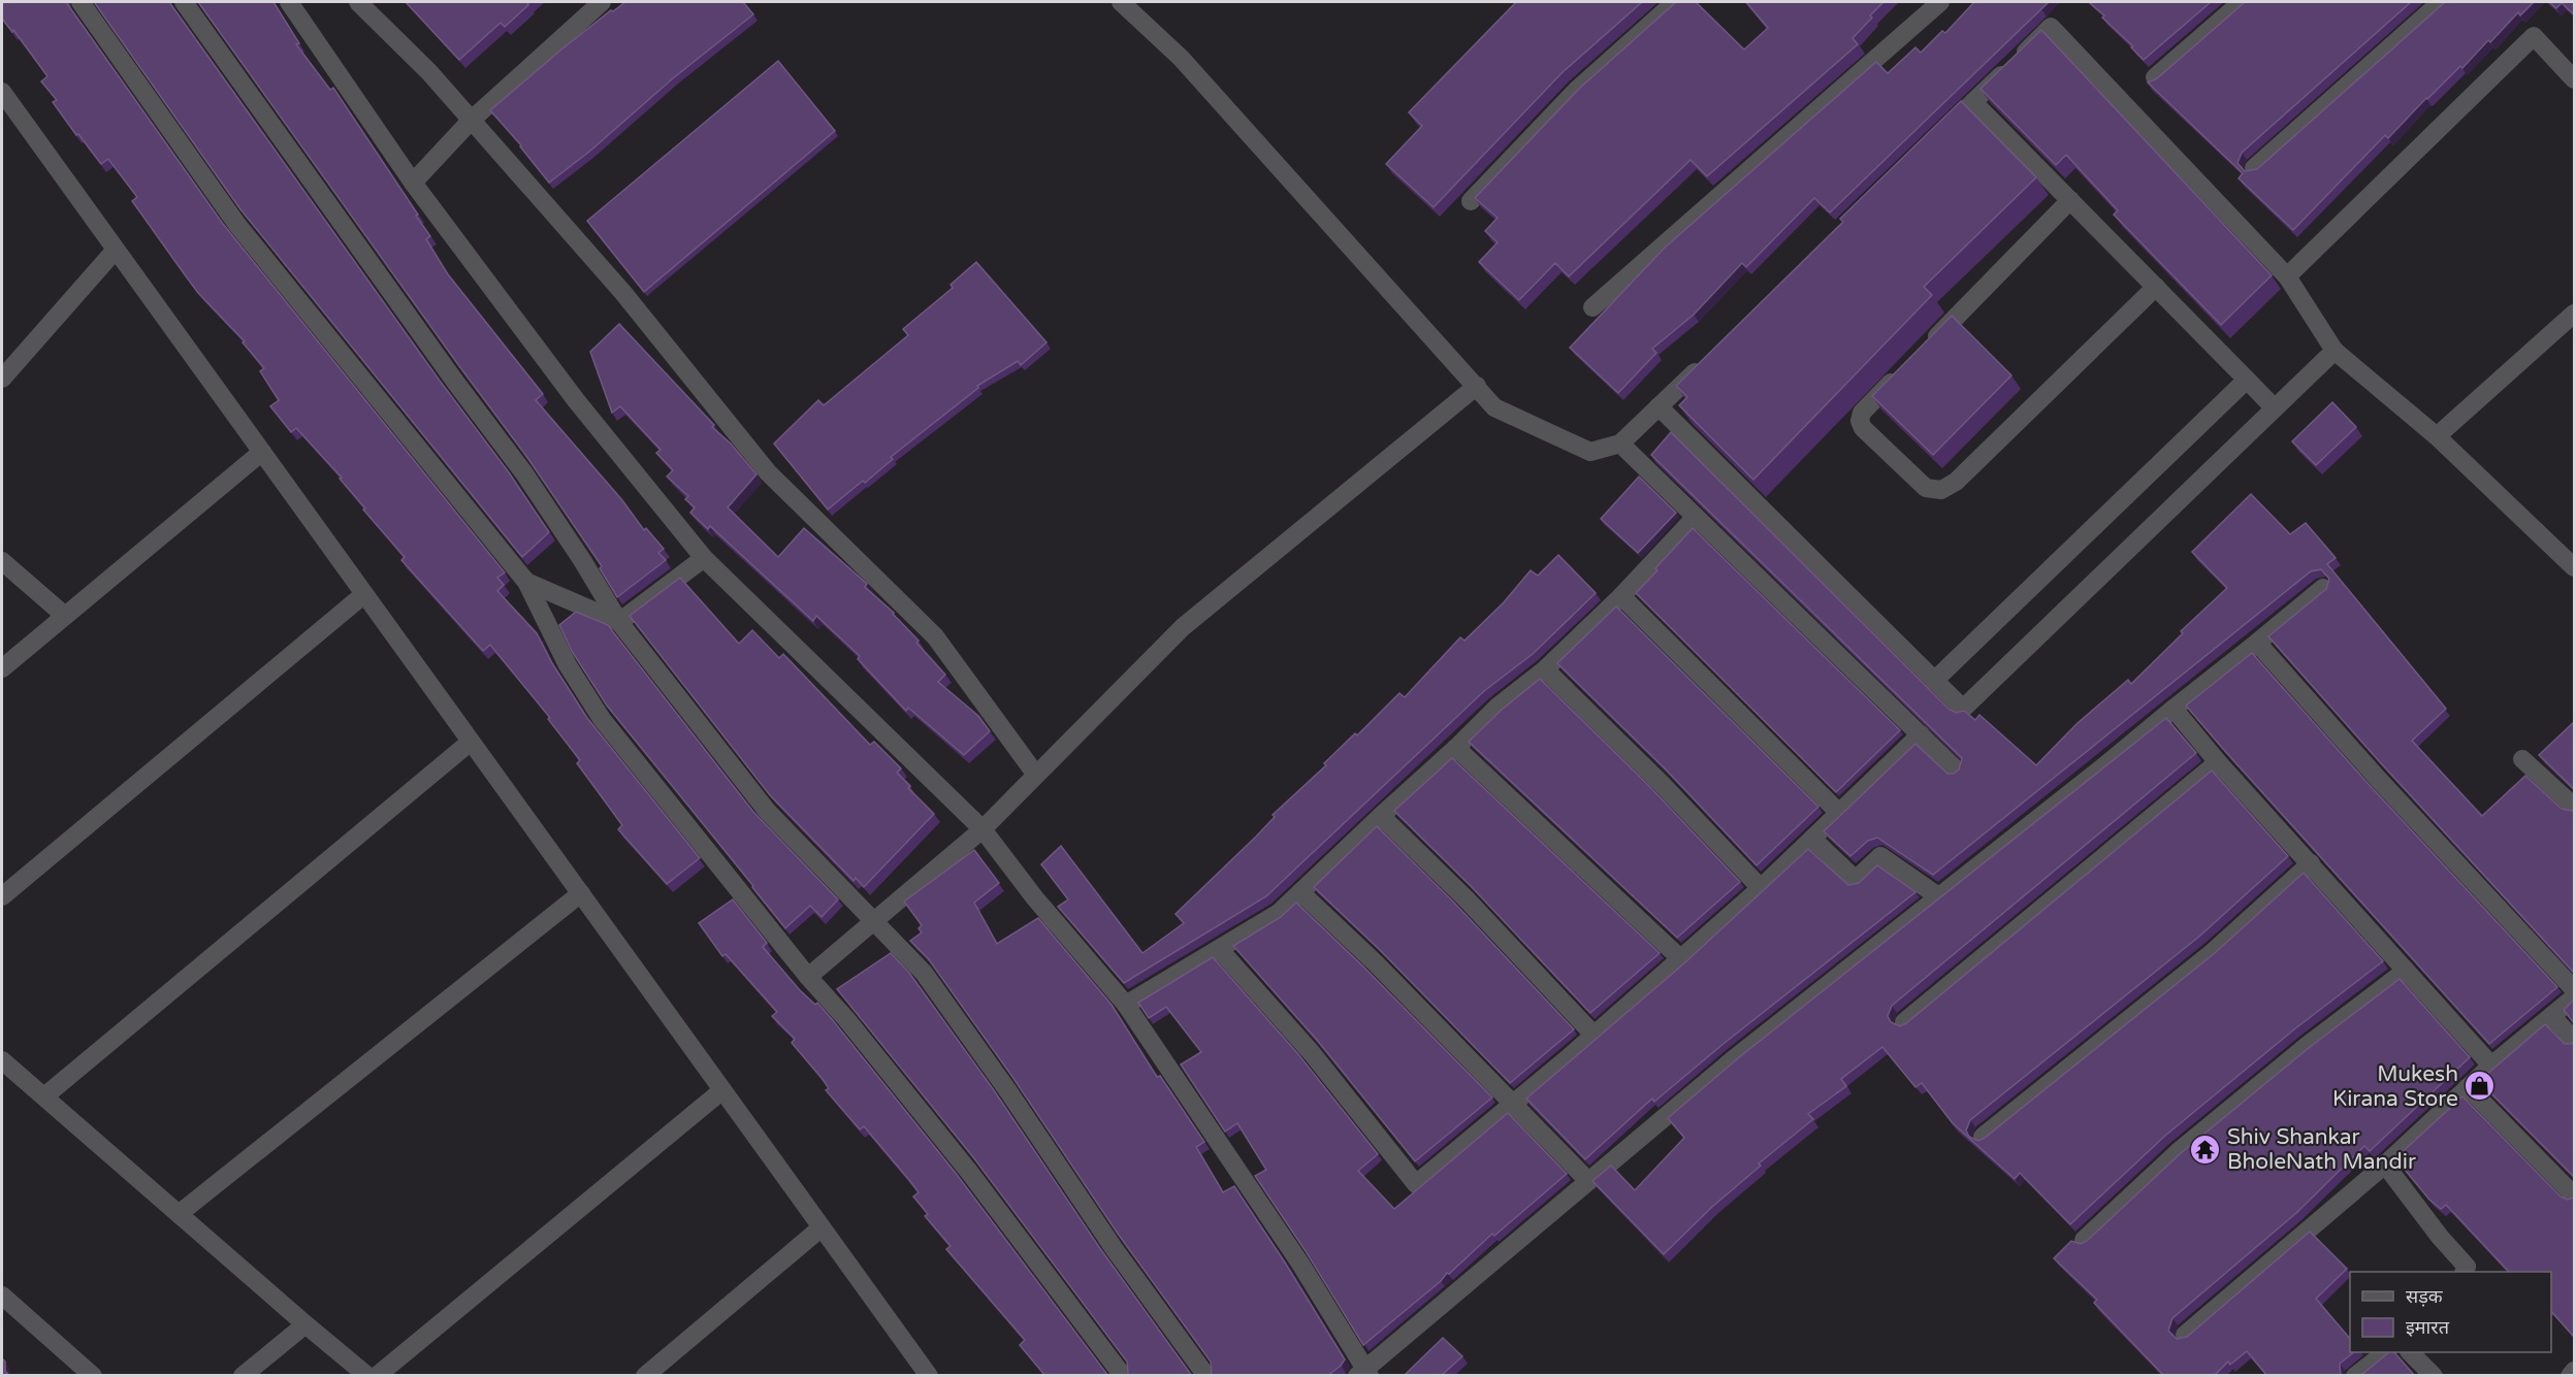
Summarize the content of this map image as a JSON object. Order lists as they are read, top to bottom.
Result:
{
  "places": {
    "shop": ["Mukesh Kirana Store"],
    "temple": ["Shiv Shankar BholeNath Mandir"]
  },
  "legend": ["सड़क", "इमारत"]
}
